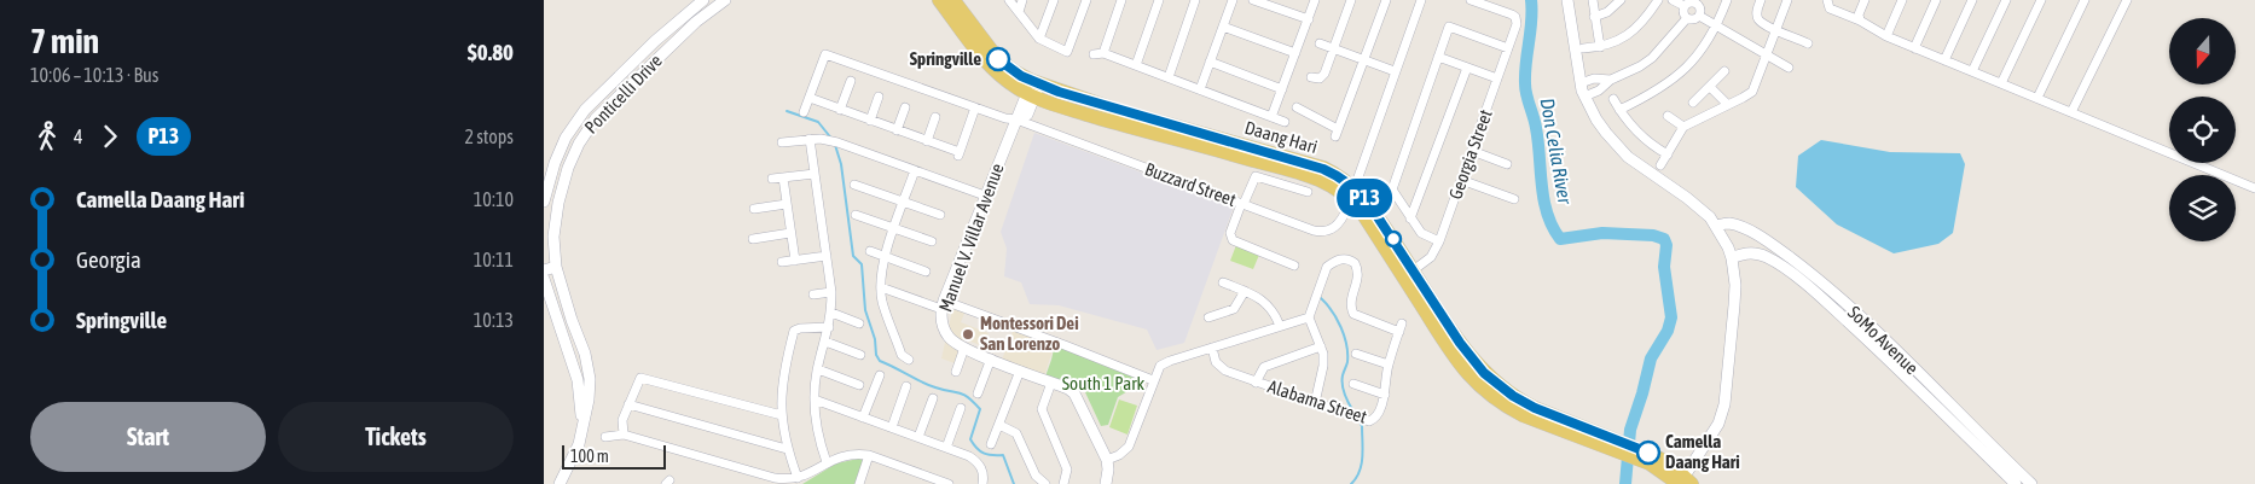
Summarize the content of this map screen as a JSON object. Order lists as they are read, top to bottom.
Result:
{
  "streets": {
    "main road": ["Daang Hari"],
    "street": [
      "Ponticelli Drive",
      "Georgia Street",
      "Buzzard Street",
      "Manuel V. Villar Avenue",
      "SoMo Avenue",
      "Alabama Street"
    ]
  },
  "crossings": [
    ["Daang Hari", "Georgia Street"],
    ["Daang Hari", "Buzzard Street"],
    ["Daang Hari", "Manuel V. Villar Avenue"],
    ["Buzzard Street", "Manuel V. Villar Avenue"]
  ],
  "water": ["Don Celia River"],
  "parks": ["South 1 Park"],
  "places": ["Springville", "Montessori Dei San Lorenzo", "Camella Daang Hari"],
  "lines": ["bus line P13"],
  "scale_bar": "100 m",
  "north": "bottom",
  "page": {
    "heading": ["7 min", "10:06 – 10:13 · Bus", "$0.80"],
    "on_map": "P13",
    "legs": ["4", "P13", "2 stops"],
    "list": [
      {
        "name": "Camella Daang Hari",
        "value": "10:10"
      },
      {
        "name": "Georgia",
        "value": "10:11"
      },
      {
        "name": "Springville",
        "value": "10:13"
      }
    ],
    "buttons": ["Start", "Tickets"],
    "scale": "100 m"
  }
}
